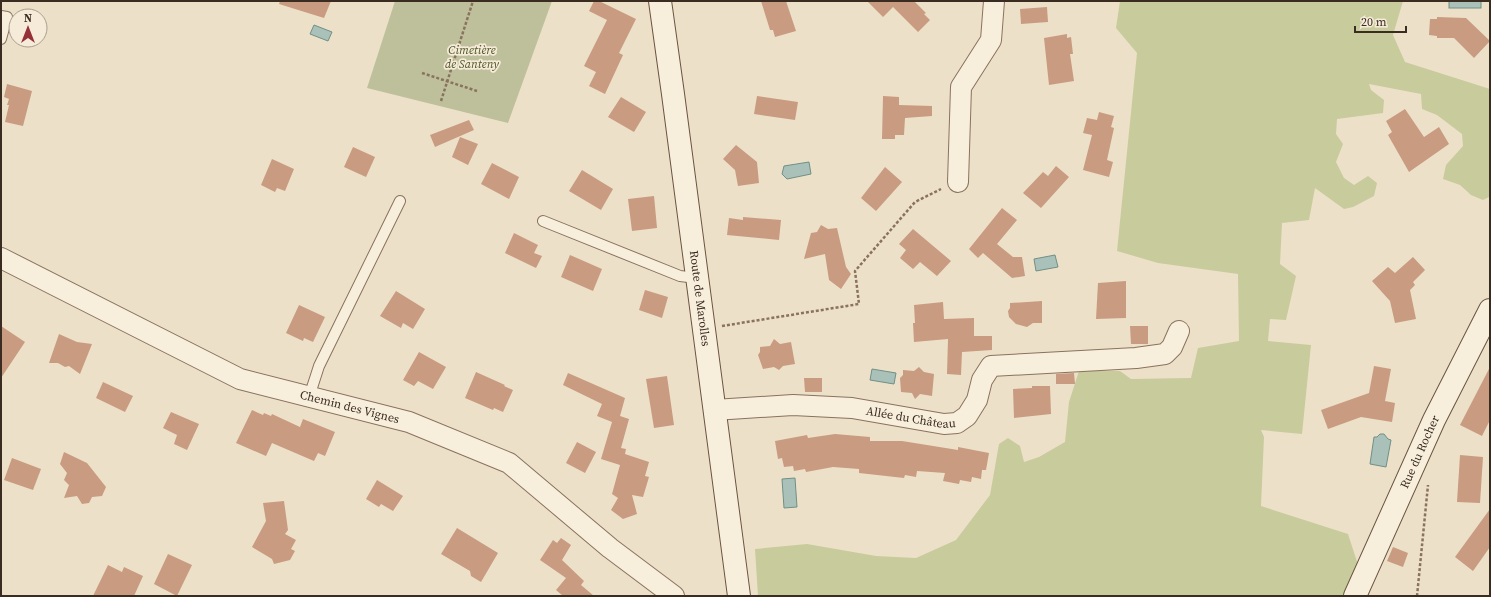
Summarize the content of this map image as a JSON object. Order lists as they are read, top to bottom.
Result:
{
  "streets": {
    "street": [
      "Route de Marolles",
      "Chemin des Vignes",
      "Allée du Château",
      "Rue du Rocher"
    ]
  },
  "crossings": [
    ["Route de Marolles", "Allée du Château"]
  ],
  "parks": ["Cimetière de Santeny"],
  "scale_bar": "20 m",
  "north": "top"
}
